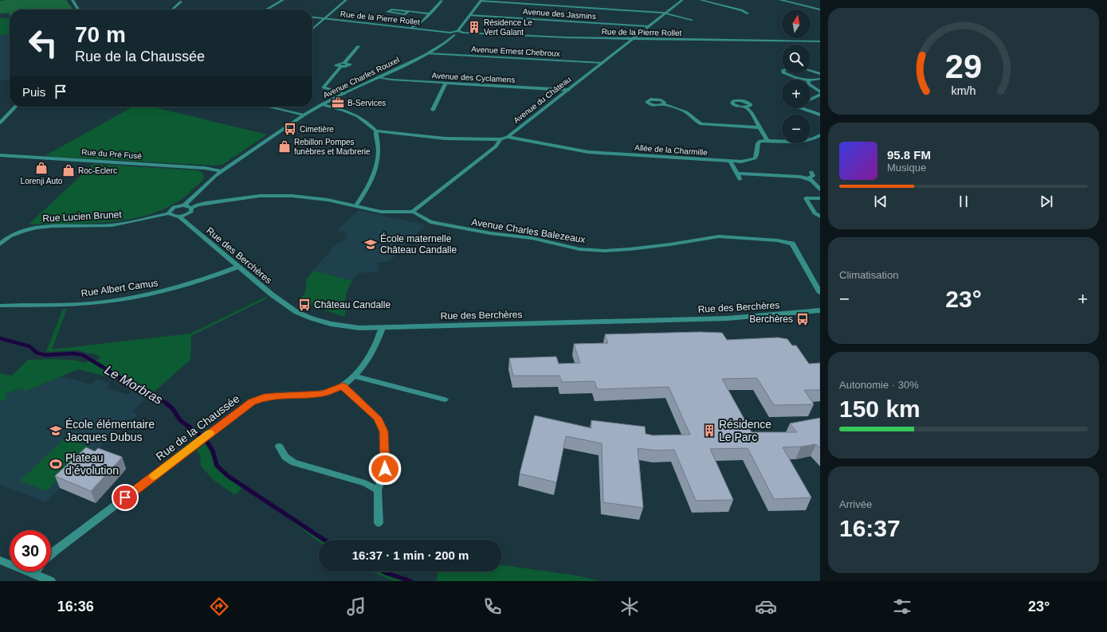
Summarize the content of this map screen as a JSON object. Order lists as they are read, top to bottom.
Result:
{
  "streets": {
    "street": [
      "Avenue des Jasmins",
      "Rue de la Pierre Rollet",
      "Avenue Ernest Chebroux",
      "Avenue Charles Rouxel",
      "Avenue des Cyclamens",
      "Avenue du Château",
      "Allée de la Charmille",
      "Rue du Pré Fusé",
      "Rue Lucien Brunet",
      "Avenue Charles Balezeaux",
      "Rue des Berchères",
      "Rue Albert Camus",
      "Rue de la Chaussée"
    ]
  },
  "crossings": [
    ["Avenue des Jasmins", "Avenue du Château"],
    ["Rue de la Pierre Rollet", "Avenue Charles Rouxel"],
    ["Rue de la Pierre Rollet", "Avenue du Château"],
    ["Avenue Ernest Chebroux", "Avenue Charles Rouxel"],
    ["Avenue Ernest Chebroux", "Avenue du Château"],
    ["Avenue Charles Rouxel", "Avenue des Cyclamens"],
    ["Avenue Charles Rouxel", "Rue du Pré Fusé"],
    ["Avenue des Cyclamens", "Avenue du Château"],
    ["Avenue du Château", "Allée de la Charmille"],
    ["Avenue du Château", "Avenue Charles Balezeaux"],
    ["Rue des Berchères", "Rue Albert Camus"],
    ["Rue des Berchères", "Rue de la Chaussée"]
  ],
  "water": ["Le Morbras"],
  "places": {
    "building": ["Résidence Le Vert Galant", "Résidence Le Parc"],
    "office": ["B-Services"],
    "bus stop": ["Cimetière", "Château Candalle", "Berchères"],
    "shop": ["Rebillon Pompes funèbres et Marbrerie", "Lorenji Auto", "Roc-Eclerc"],
    "school or university": ["École maternelle Château Candalle", "École élémentaire Jacques Dubus"],
    "sports": ["Plateau d’évolution"]
  },
  "north": "top",
  "page": {
    "map_buttons": ["+", "−"],
    "turn": ["70 m", "Rue de la Chaussée"],
    "then": "Puis",
    "song": ["95.8 FM", "Musique"],
    "tile": [
      "Climatisation",
      ["Autonomie · 30%", "150 km"],
      ["Arrivée", "16:37"]
    ],
    "heat": ["−", "23°", "+"],
    "limit": "30",
    "trip": "16:37 · 1 min · 200 m",
    "tabs": ["16:36", "23°"],
    "gauge": ["29", "km/h"]
  }
}
